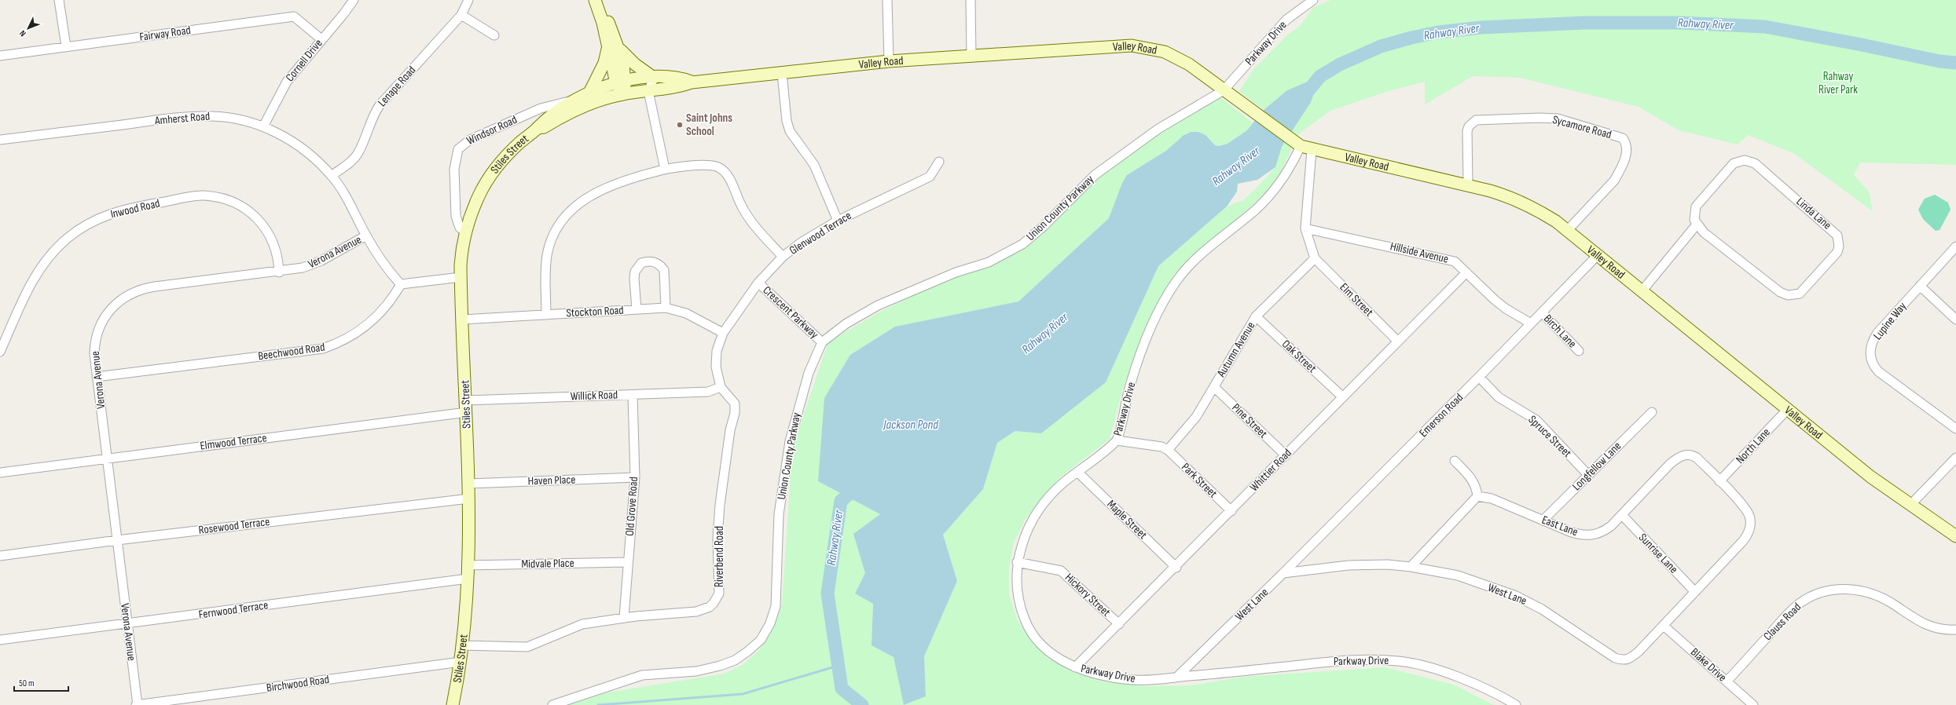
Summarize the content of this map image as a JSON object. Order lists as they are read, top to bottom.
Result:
{
  "streets": {
    "street": [
      "Fairway Road",
      "Parkway Drive",
      "Valley Road",
      "Cornell Drive",
      "Lenape Road",
      "Amherst Road",
      "Sycamore Road",
      "Windsor Road",
      "Stiles Street",
      "Union County Parkway",
      "Inwood Road",
      "Linda Lane",
      "Glenwood Terrace",
      "Verona Avenue",
      "Hillside Avenue",
      "Elm Street",
      "Stockton Road",
      "Crescent Parkway",
      "Lupine Way",
      "Birch Lane",
      "Autumn Avenue",
      "Beechwood Road",
      "Oak Street",
      "Willick Road",
      "Emerson Road",
      "Pine Street",
      "Spruce Street",
      "Elmwood Terrace",
      "North Lane",
      "Longfellow Lane",
      "Whittier Road",
      "Haven Place",
      "Park Street",
      "Old Grove Road",
      "Maple Street",
      "Rosewood Terrace",
      "East Lane",
      "Sunrise Lane",
      "Riverbend Road",
      "Midvale Place",
      "West Lane",
      "Hickory Street",
      "Fernwood Terrace",
      "Clauss Road",
      "Blake Drive",
      "Birchwood Road"
    ]
  },
  "crossings": [
    ["Fairway Road", "Cornell Drive"],
    ["Parkway Drive", "Valley Road"],
    ["Parkway Drive", "Union County Parkway"],
    ["Parkway Drive", "Whittier Road"],
    ["Parkway Drive", "Maple Street"],
    ["Parkway Drive", "West Lane"],
    ["Parkway Drive", "Hickory Street"],
    ["Valley Road", "Sycamore Road"],
    ["Valley Road", "Stiles Street"],
    ["Valley Road", "Union County Parkway"],
    ["Valley Road", "Emerson Road"],
    ["Valley Road", "North Lane"],
    ["Cornell Drive", "Amherst Road"],
    ["Lenape Road", "Amherst Road"],
    ["Amherst Road", "Verona Avenue"],
    ["Amherst Road", "Beechwood Road"],
    ["Windsor Road", "Stiles Street"],
    ["Stiles Street", "Stockton Road"],
    ["Stiles Street", "Willick Road"],
    ["Stiles Street", "Elmwood Terrace"],
    ["Stiles Street", "Haven Place"],
    ["Stiles Street", "Rosewood Terrace"],
    ["Stiles Street", "Riverbend Road"],
    ["Stiles Street", "Midvale Place"],
    ["Stiles Street", "Fernwood Terrace"],
    ["Stiles Street", "Birchwood Road"],
    ["Union County Parkway", "Crescent Parkway"],
    ["Inwood Road", "Verona Avenue"],
    ["Glenwood Terrace", "Stockton Road"],
    ["Glenwood Terrace", "Crescent Parkway"],
    ["Glenwood Terrace", "Riverbend Road"],
    ["Verona Avenue", "Beechwood Road"],
    ["Verona Avenue", "Elmwood Terrace"],
    ["Verona Avenue", "Rosewood Terrace"],
    ["Verona Avenue", "Fernwood Terrace"],
    ["Verona Avenue", "Birchwood Road"],
    ["Hillside Avenue", "Emerson Road"],
    ["Hillside Avenue", "Whittier Road"],
    ["Elm Street", "Autumn Avenue"],
    ["Elm Street", "Whittier Road"],
    ["Stockton Road", "Riverbend Road"],
    ["Birch Lane", "Emerson Road"],
    ["Autumn Avenue", "Oak Street"],
    ["Autumn Avenue", "Pine Street"],
    ["Autumn Avenue", "Park Street"],
    ["Oak Street", "Whittier Road"],
    ["Willick Road", "Elmwood Terrace"],
    ["Willick Road", "Old Grove Road"],
    ["Willick Road", "Riverbend Road"],
    ["Emerson Road", "Spruce Street"],
    ["Emerson Road", "West Lane"],
    ["Pine Street", "Whittier Road"],
    ["Spruce Street", "Longfellow Lane"],
    ["North Lane", "East Lane"],
    ["North Lane", "West Lane"],
    ["Longfellow Lane", "East Lane"],
    ["Whittier Road", "Park Street"],
    ["Whittier Road", "Maple Street"],
    ["Whittier Road", "Hickory Street"],
    ["Haven Place", "Old Grove Road"],
    ["Old Grove Road", "Riverbend Road"],
    ["Old Grove Road", "Midvale Place"],
    ["East Lane", "Sunrise Lane"],
    ["East Lane", "West Lane"],
    ["Sunrise Lane", "West Lane"],
    ["West Lane", "Blake Drive"],
    ["Clauss Road", "Blake Drive"]
  ],
  "water": ["Rahway River", "Jackson Pond"],
  "parks": ["Rahway River Park"],
  "places": ["Saint Johns School"],
  "scale_bar": "50 m",
  "north": "bottom left"
}
